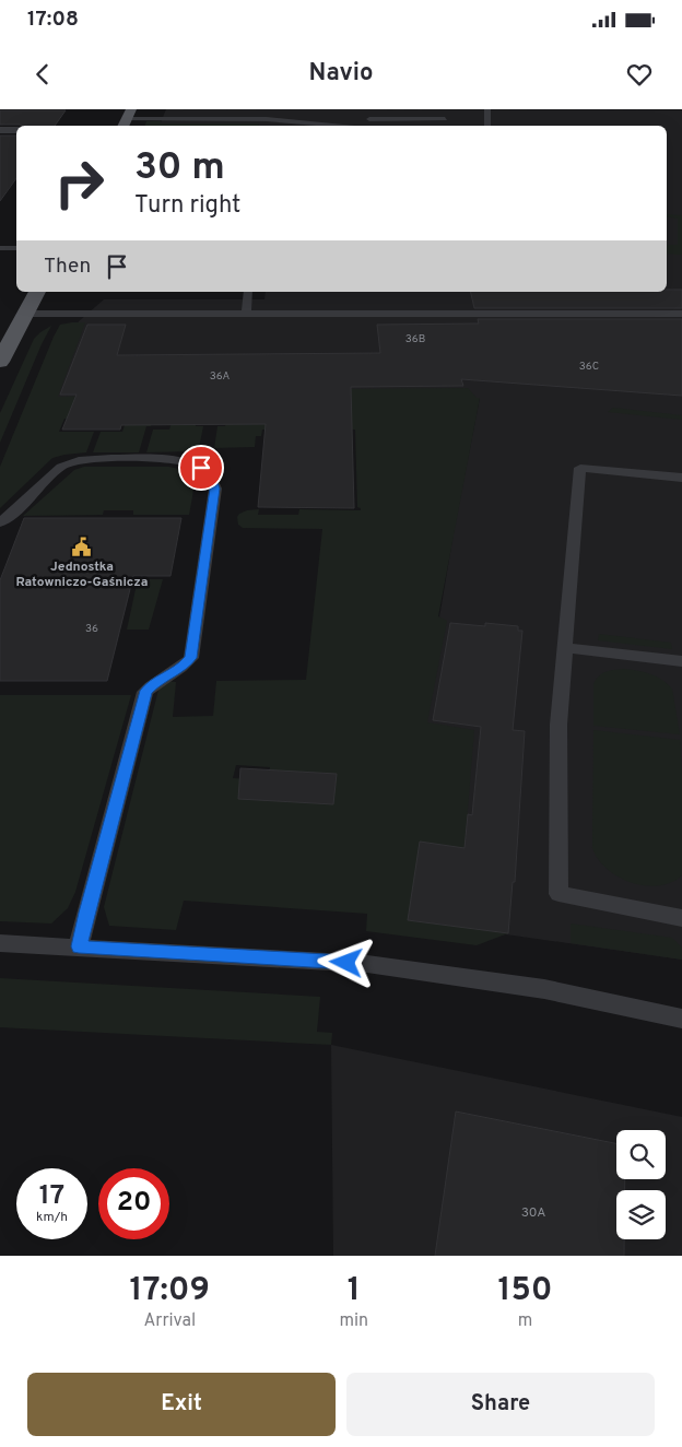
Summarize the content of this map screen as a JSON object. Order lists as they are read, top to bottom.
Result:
{
  "places": {
    "public building": ["Jednostka Ratowniczo-Gaśnicza"]
  },
  "house_numbers": [
    "36B",
    "36C",
    "36A",
    "36",
    "30A"
  ],
  "page": {
    "status": "17:08",
    "header": "Navio",
    "turn": ["30 m", "Turn right"],
    "then": "Then",
    "speed": "17 km/h",
    "limit": "20",
    "eta": [
      "17:09",
      "Arrival",
      "1",
      "min",
      "150",
      "m"
    ],
    "buttons": ["Exit", "Share"]
  }
}
